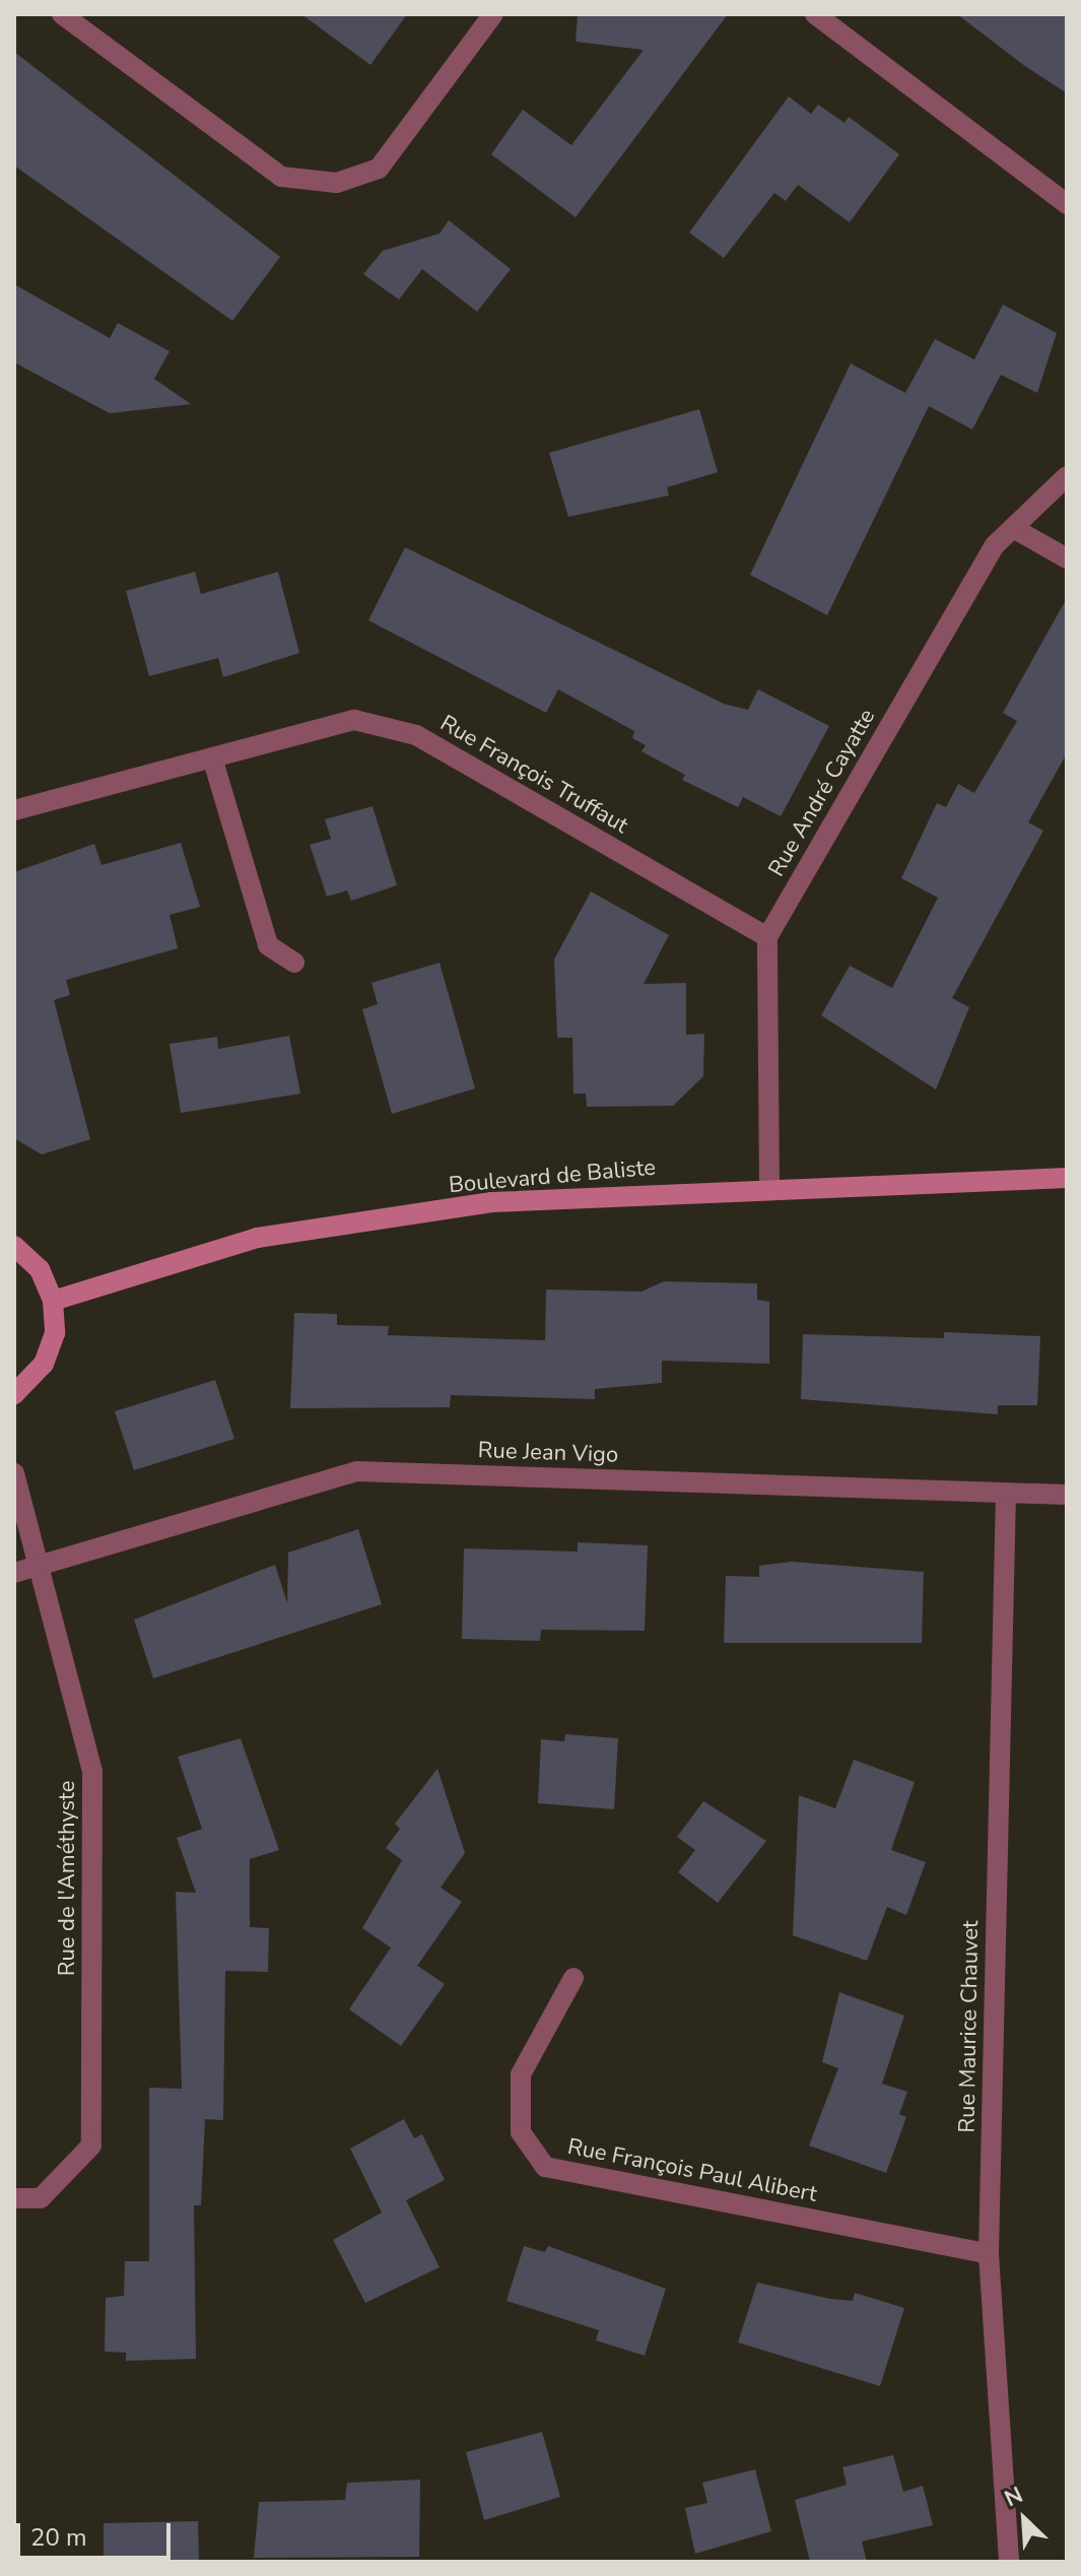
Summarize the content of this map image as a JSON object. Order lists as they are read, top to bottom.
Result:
{
  "streets": {
    "street": [
      "Rue François Truffaut",
      "Rue André Cayatte",
      "Boulevard de Baliste",
      "Rue Jean Vigo",
      "Rue de l'Améthyste",
      "Rue Maurice Chauvet",
      "Rue François Paul Alibert"
    ]
  },
  "crossings": [
    ["Rue François Truffaut", "Rue André Cayatte"],
    ["Rue Jean Vigo", "Rue de l'Améthyste"],
    ["Rue Jean Vigo", "Rue Maurice Chauvet"],
    ["Rue Maurice Chauvet", "Rue François Paul Alibert"]
  ],
  "scale_bar": "20 m",
  "north": "top left"
}
